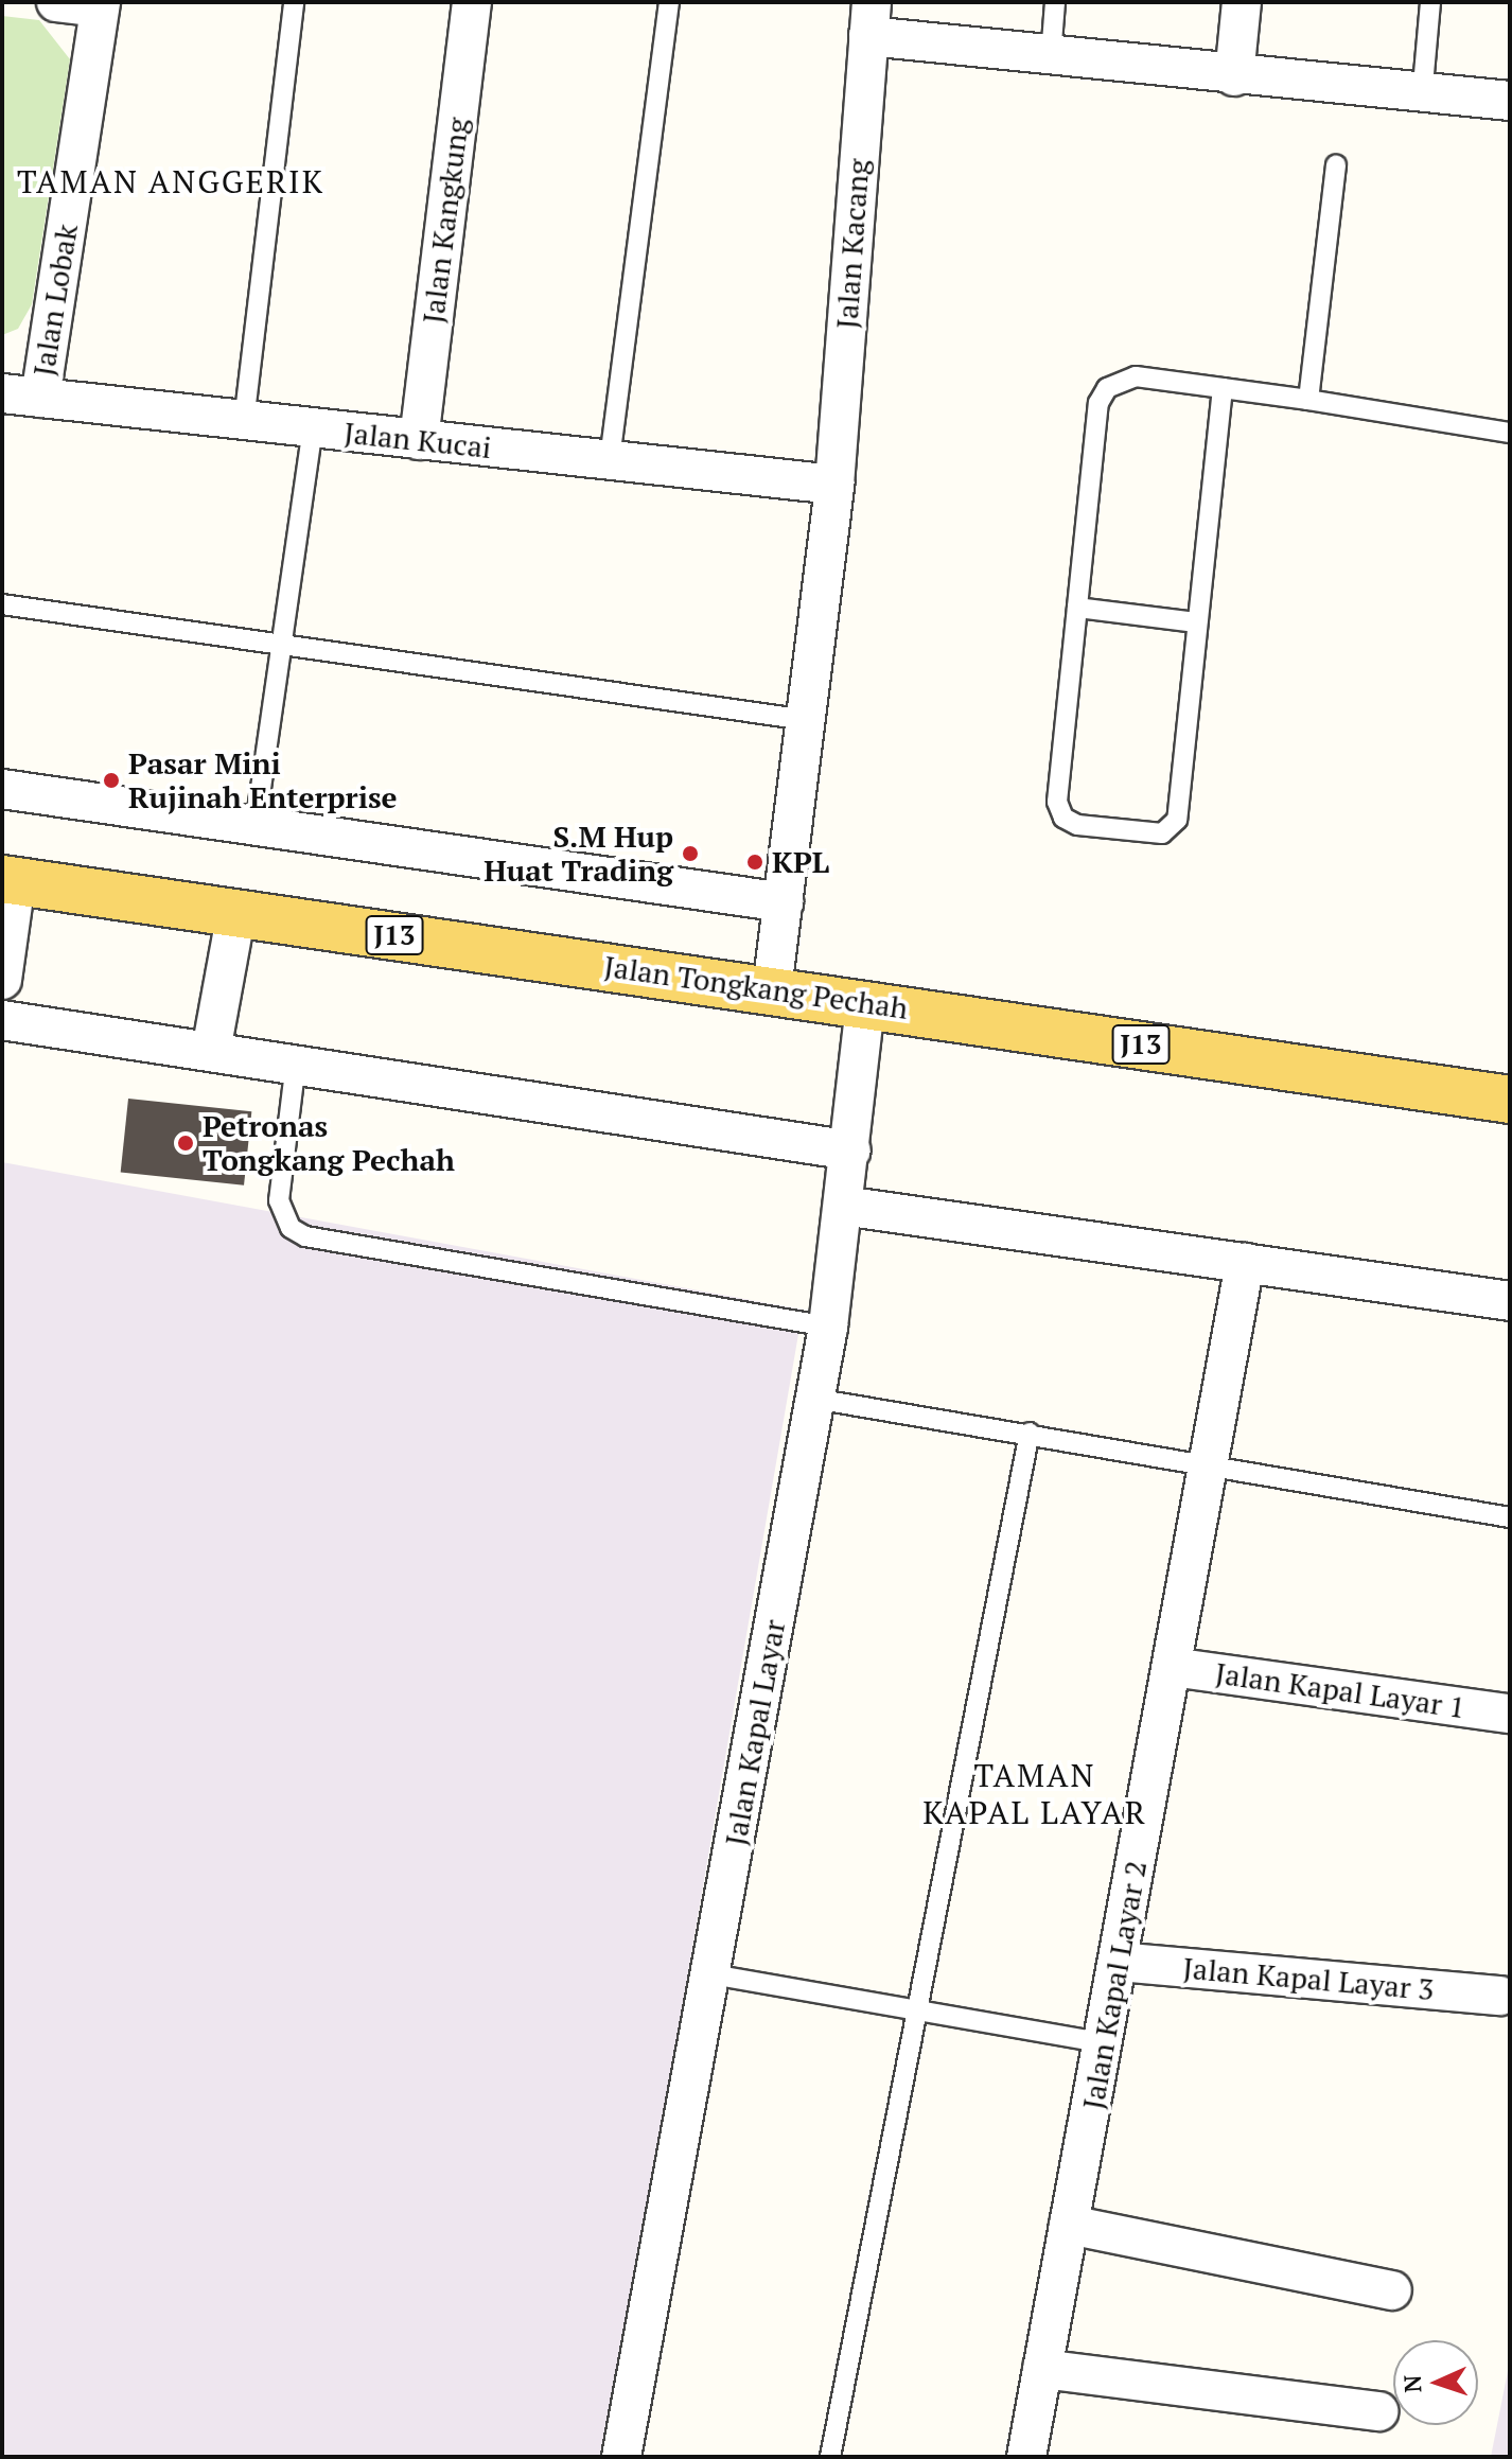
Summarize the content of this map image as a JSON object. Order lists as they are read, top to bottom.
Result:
{
  "streets": {
    "main road": ["J13", "Jalan Tongkang Pechah"],
    "street": [
      "Jalan Kangkung",
      "Jalan Kacang",
      "Jalan Lobak",
      "Jalan Kucai",
      "Jalan Kapal Layar 1",
      "Jalan Kapal Layar",
      "Jalan Kapal Layar 3",
      "Jalan Kapal Layar 2"
    ]
  },
  "crossings": [
    ["Jalan Kangkung", "Jalan Kucai"],
    ["Jalan Kacang", "Jalan Kucai"],
    ["Jalan Kacang", "Jalan Tongkang Pechah"],
    ["Jalan Lobak", "Jalan Kucai"],
    ["Jalan Tongkang Pechah", "Jalan Kapal Layar"],
    ["Jalan Kapal Layar 1", "Jalan Kapal Layar 2"],
    ["Jalan Kapal Layar 3", "Jalan Kapal Layar 2"]
  ],
  "districts": ["TAMAN ANGGERIK", "TAMAN KAPAL LAYAR"],
  "places": [
    "Pasar Mini Rujinah Enterprise",
    "S.M Hup Huat Trading",
    "KPL",
    "Petronas Tongkang Pechah"
  ],
  "north": "left"
}
